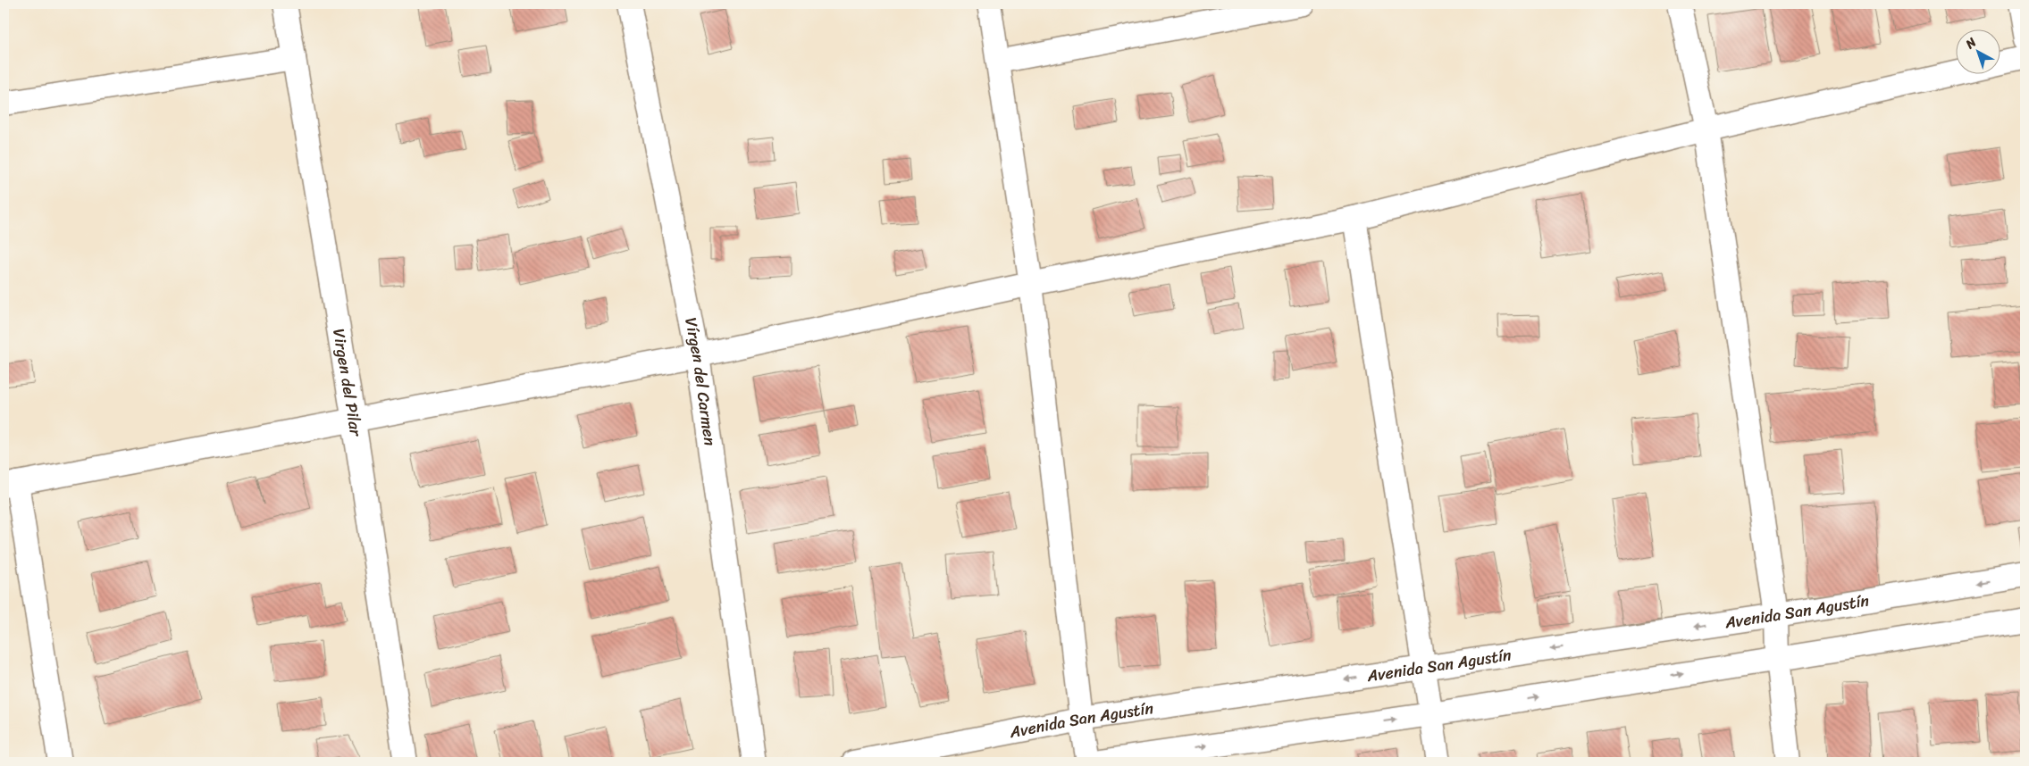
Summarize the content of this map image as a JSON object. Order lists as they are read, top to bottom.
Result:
{
  "streets": {
    "street": ["Vírgen del Carmen", "Virgen del Pilar", "Avenida San Agustín"]
  },
  "north": "top left"
}
